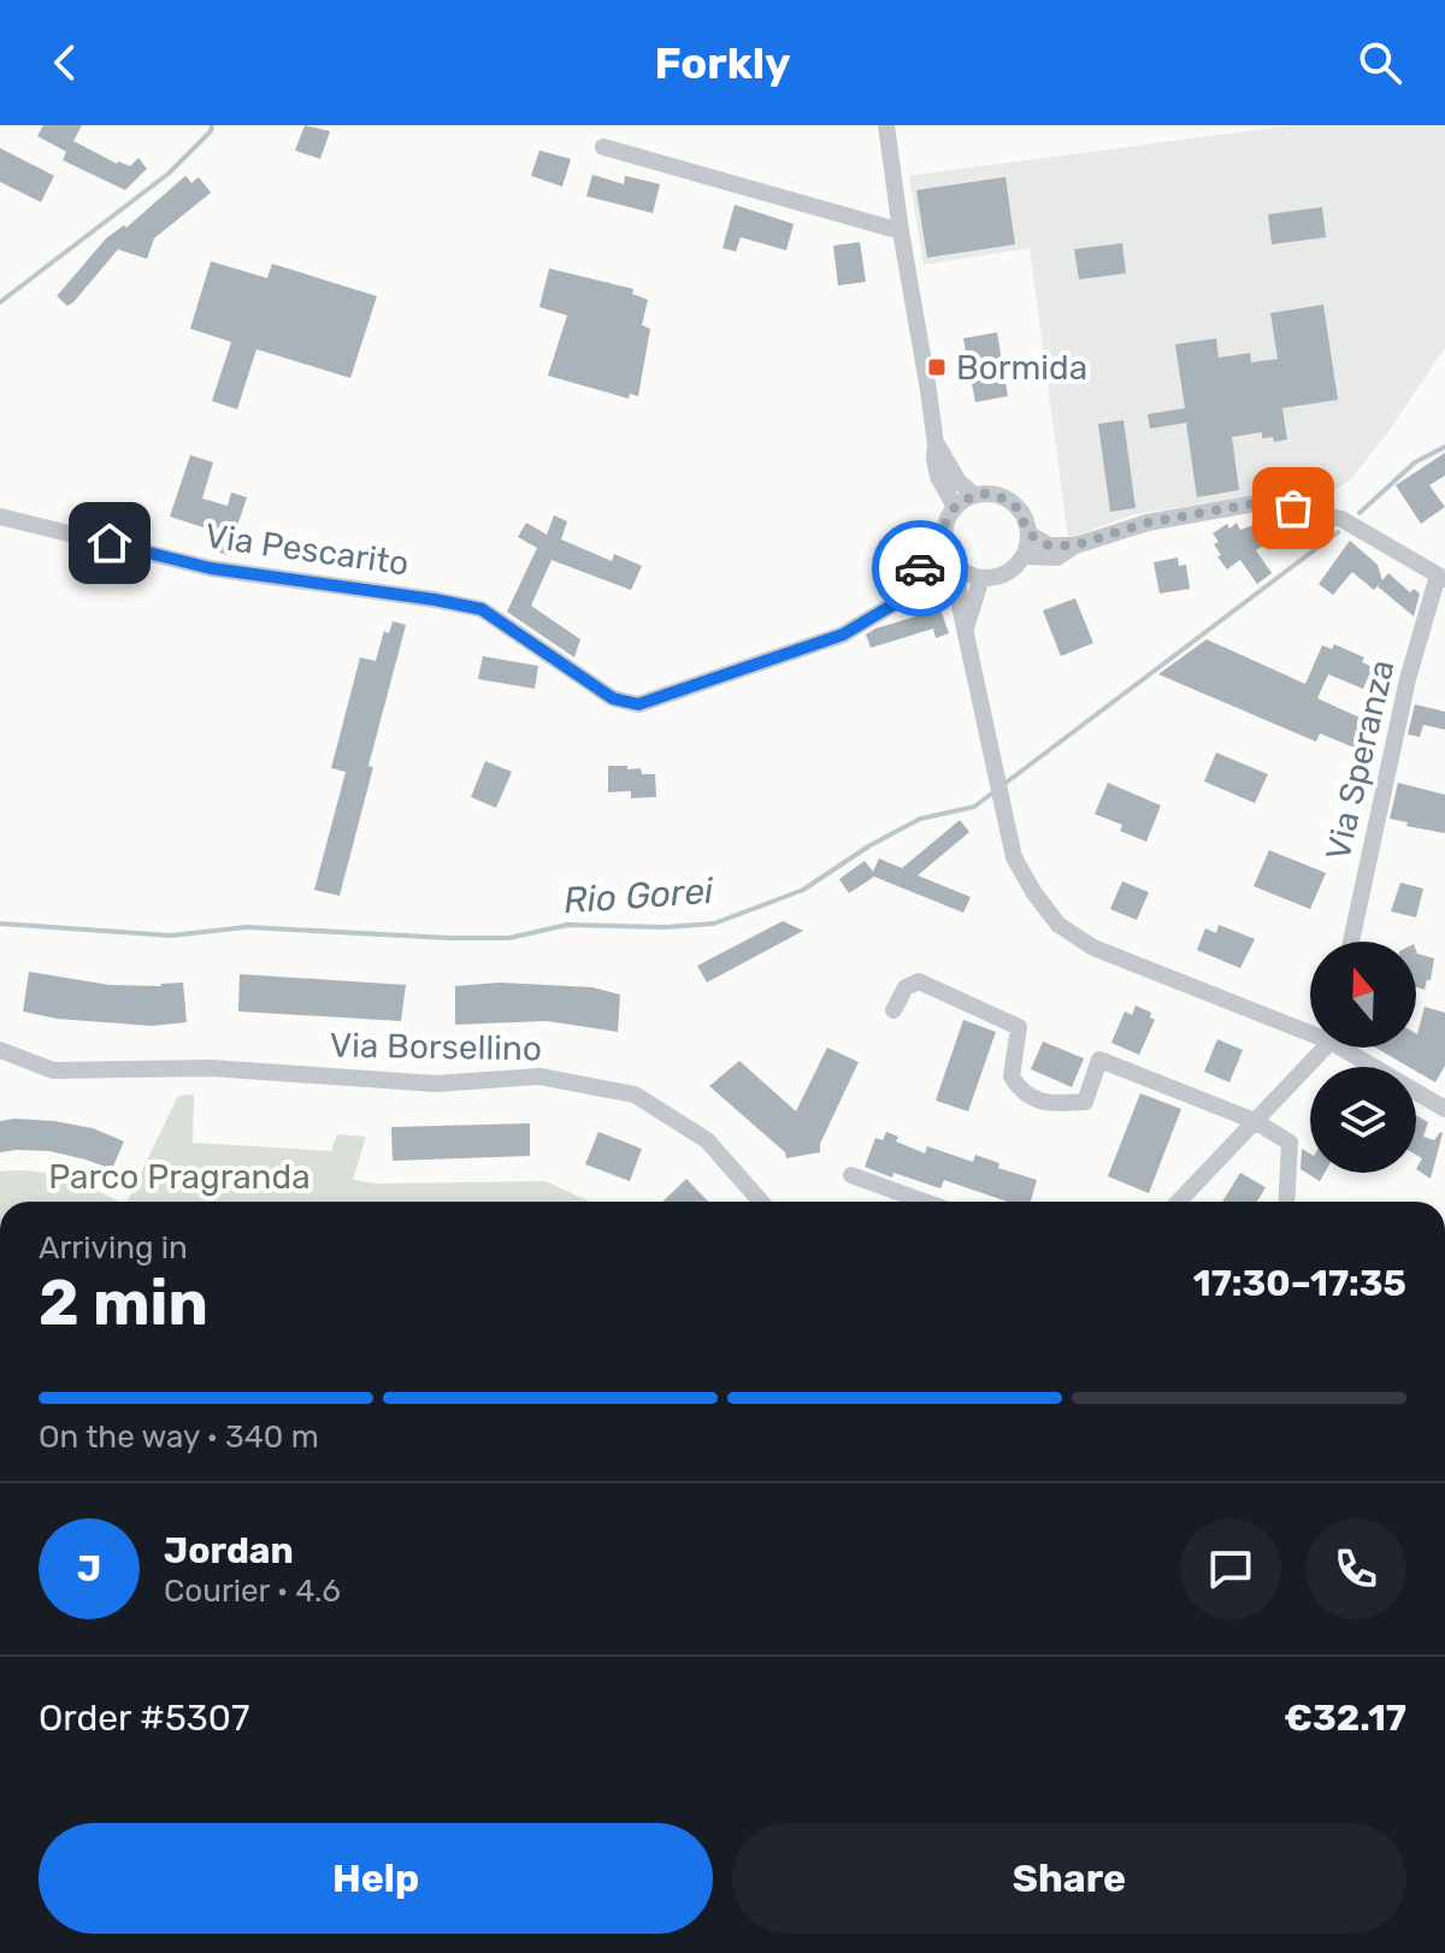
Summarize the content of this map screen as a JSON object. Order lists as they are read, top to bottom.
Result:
{
  "streets": {
    "street": ["Via Pescarito", "Via Speranza", "Via Borsellino"]
  },
  "water": ["Rio Gorei"],
  "parks": ["Parco Pragranda"],
  "places": {
    "transit": ["Bormida"]
  },
  "north": "top",
  "page": {
    "header": "Forkly",
    "heading": ["2 min", "Arriving in", "17:30–17:35"],
    "panel": [
      "Jordan",
      "Courier · 4.6",
      "Order #5307",
      "€32.17"
    ],
    "bar": "On the way · 340 m",
    "round": "J",
    "buttons": ["Help", "Share"]
  }
}
